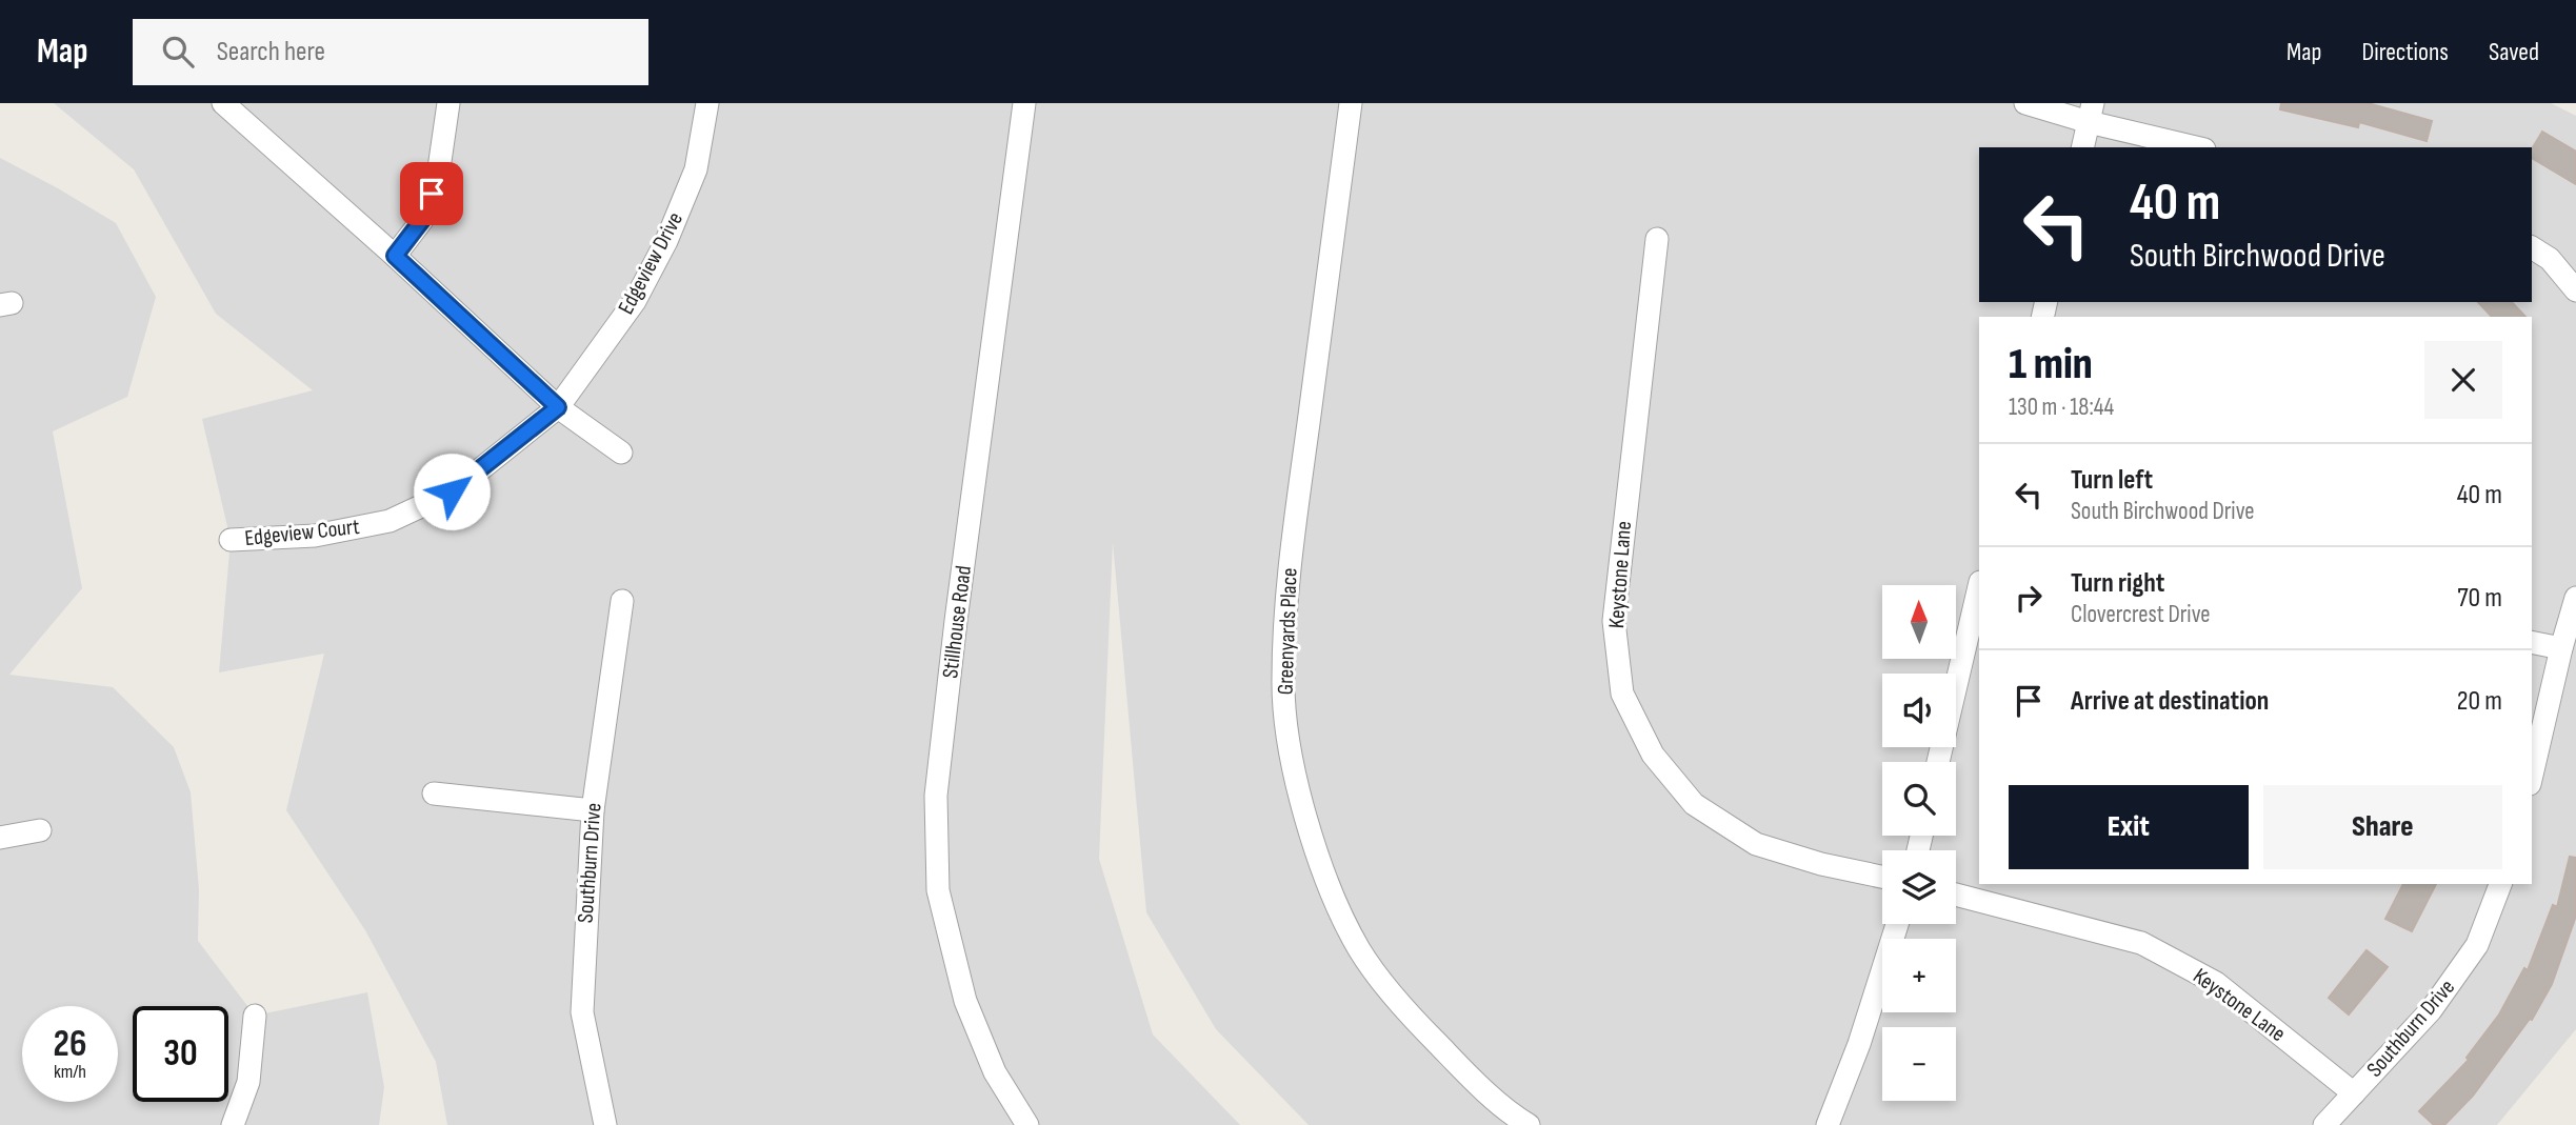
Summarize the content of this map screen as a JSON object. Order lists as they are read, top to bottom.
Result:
{
  "streets": {
    "street": [
      "Edgeview Drive",
      "Edgeview Court",
      "Keystone Lane",
      "Stillhouse Road",
      "Greenyards Place",
      "Southburn Drive"
    ]
  },
  "crossings": [
    ["Edgeview Drive", "Edgeview Court"],
    ["Keystone Lane", "Southburn Drive"]
  ],
  "north": "top",
  "page": {
    "header": "Map",
    "search": "Search here",
    "nav": ["Map", "Directions", "Saved"],
    "turn": ["40 m", "South Birchwood Drive"],
    "heading": ["1 min", "130 m · 18:44"],
    "list": [
      {
        "name": "Turn left",
        "note": "South Birchwood Drive",
        "value": "40 m"
      },
      {
        "name": "Turn right",
        "note": "Clovercrest Drive",
        "value": "70 m"
      },
      {
        "name": "Arrive at destination",
        "value": "20 m"
      }
    ],
    "map_buttons": ["+", "−"],
    "buttons": ["Exit", "Share"],
    "speed": "26 km/h",
    "limit": "30"
  }
}
